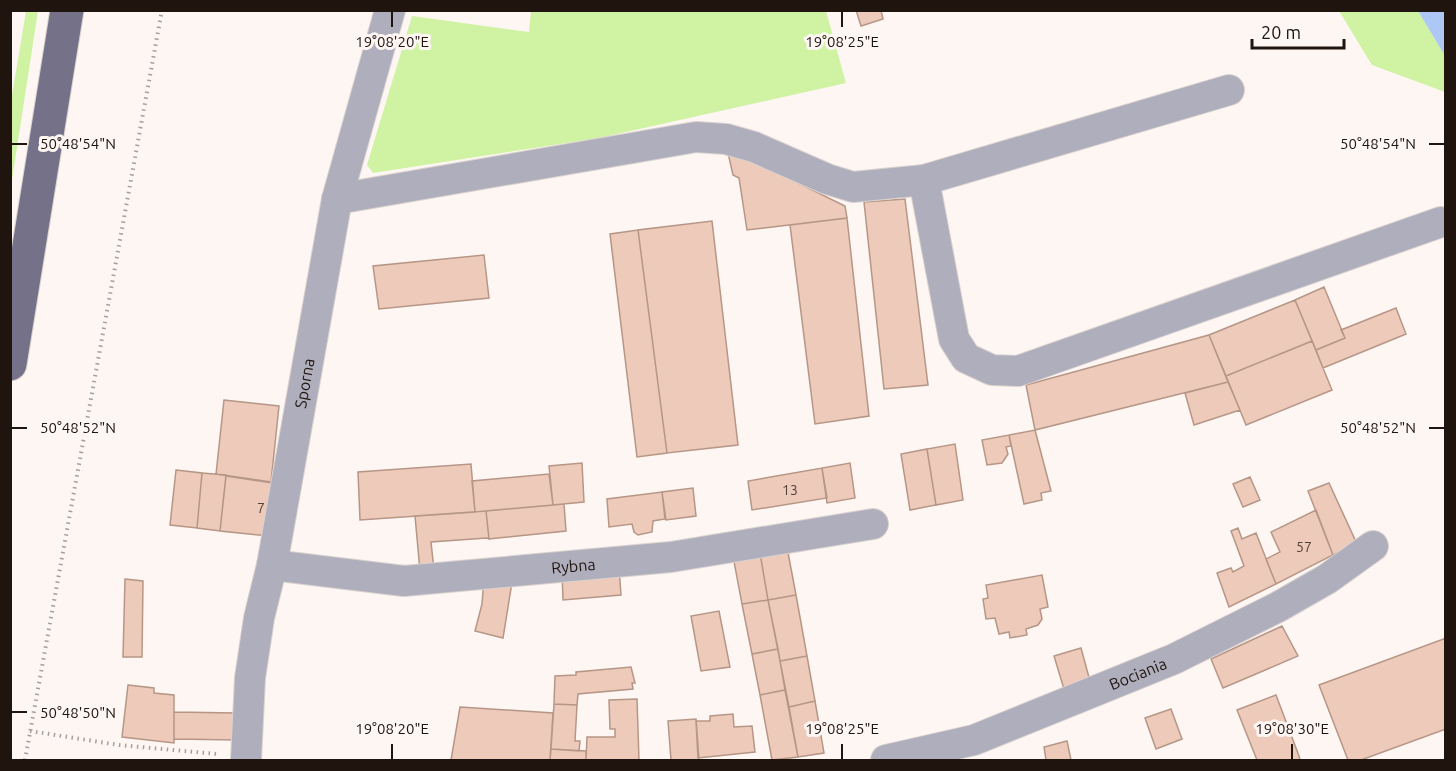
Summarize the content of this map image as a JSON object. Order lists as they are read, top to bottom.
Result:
{
  "streets": {
    "street": ["Sporna", "Rybna", "Bociania"]
  },
  "crossings": [
    ["Sporna", "Rybna"]
  ],
  "house_numbers": ["13", "7", "57"],
  "scale_bar": "20 m",
  "coordinates": [
    "19°08'20\"E",
    "19°08'25\"E",
    "50°48'54\"N",
    "50°48'52\"N",
    "50°48'50\"N",
    "19°08'30\"E"
  ]
}
